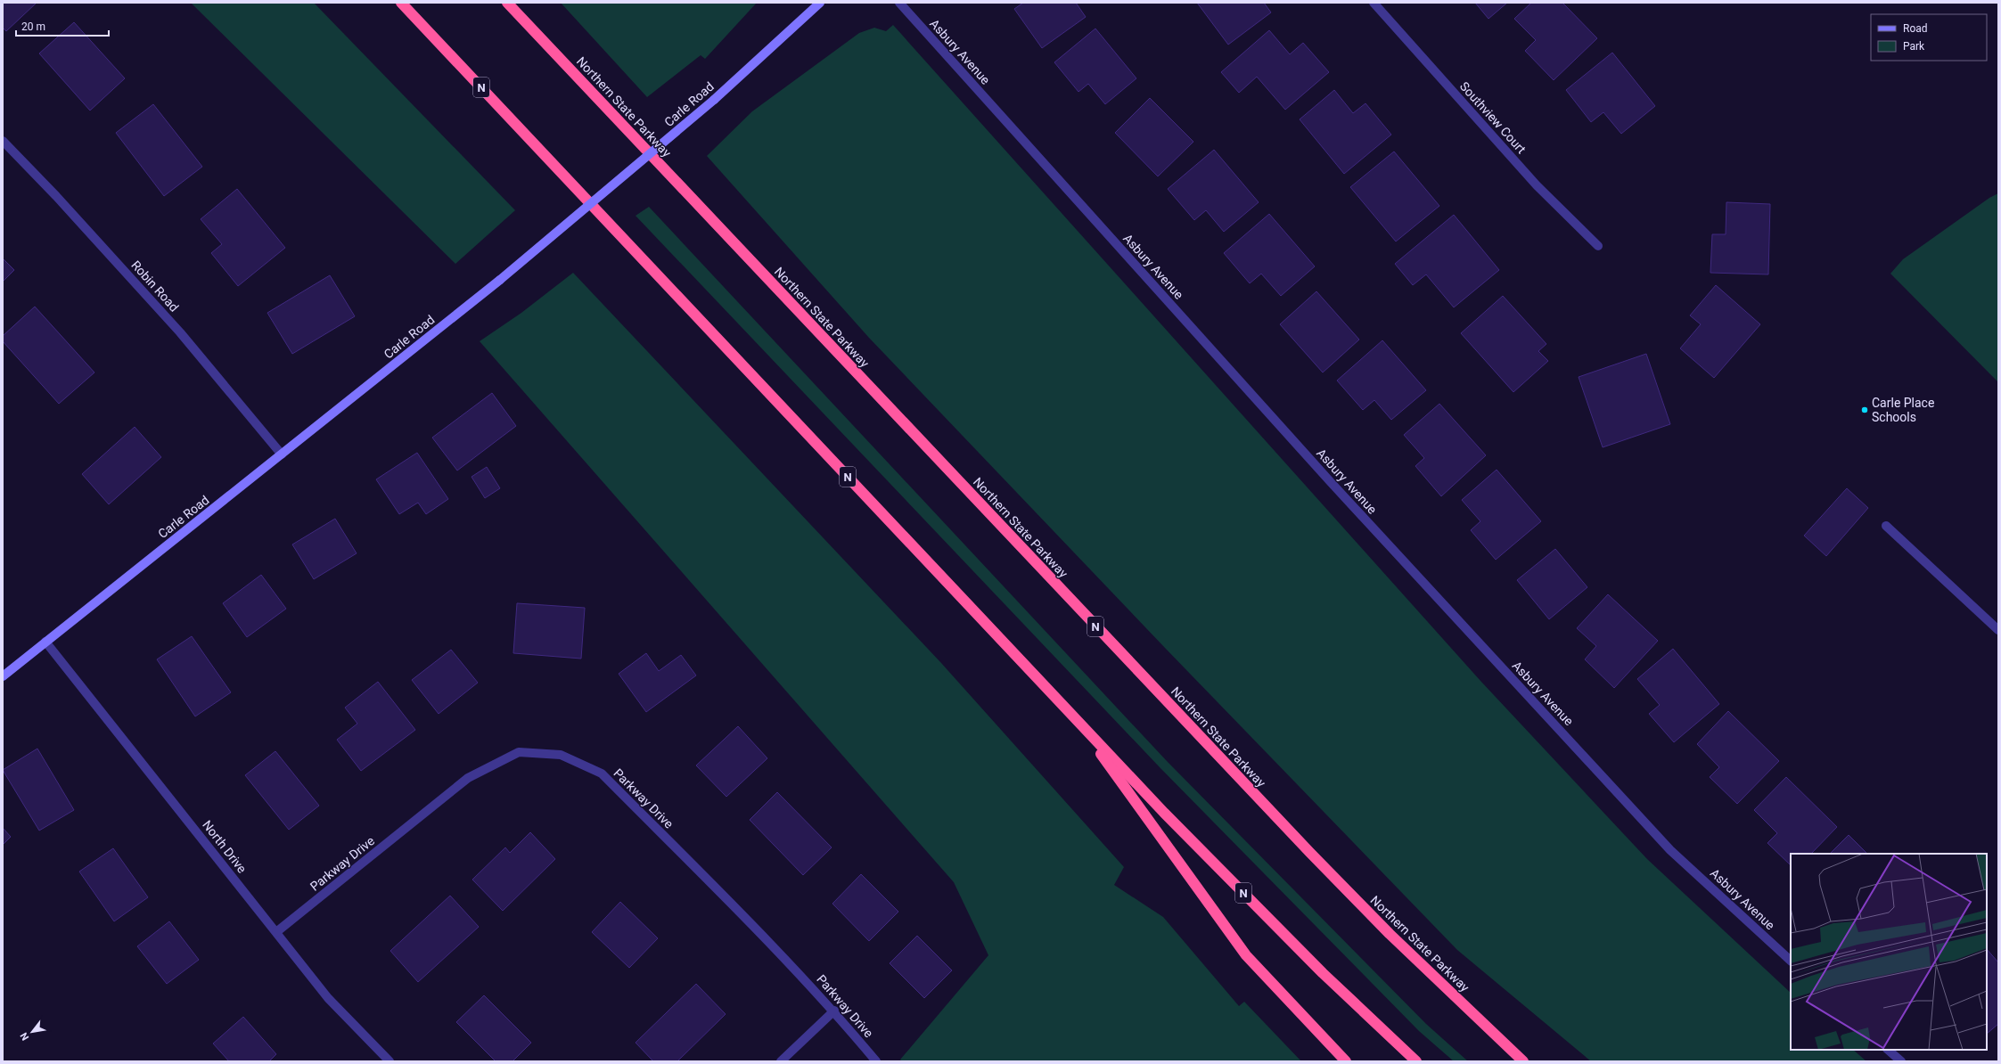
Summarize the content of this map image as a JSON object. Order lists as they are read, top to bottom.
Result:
{
  "streets": {
    "highway": ["N", "Northern State Parkway"],
    "street": [
      "Asbury Avenue",
      "Carle Road",
      "Southview Court",
      "Robin Road",
      "Parkway Drive",
      "North Drive"
    ]
  },
  "crossings": [
    ["Carle Road", "Robin Road"],
    ["Carle Road", "North Drive"],
    ["Parkway Drive", "North Drive"]
  ],
  "places": ["Carle Place Schools"],
  "legend": ["Road", "Park"],
  "scale_bar": "20 m",
  "north": "bottom left"
}
